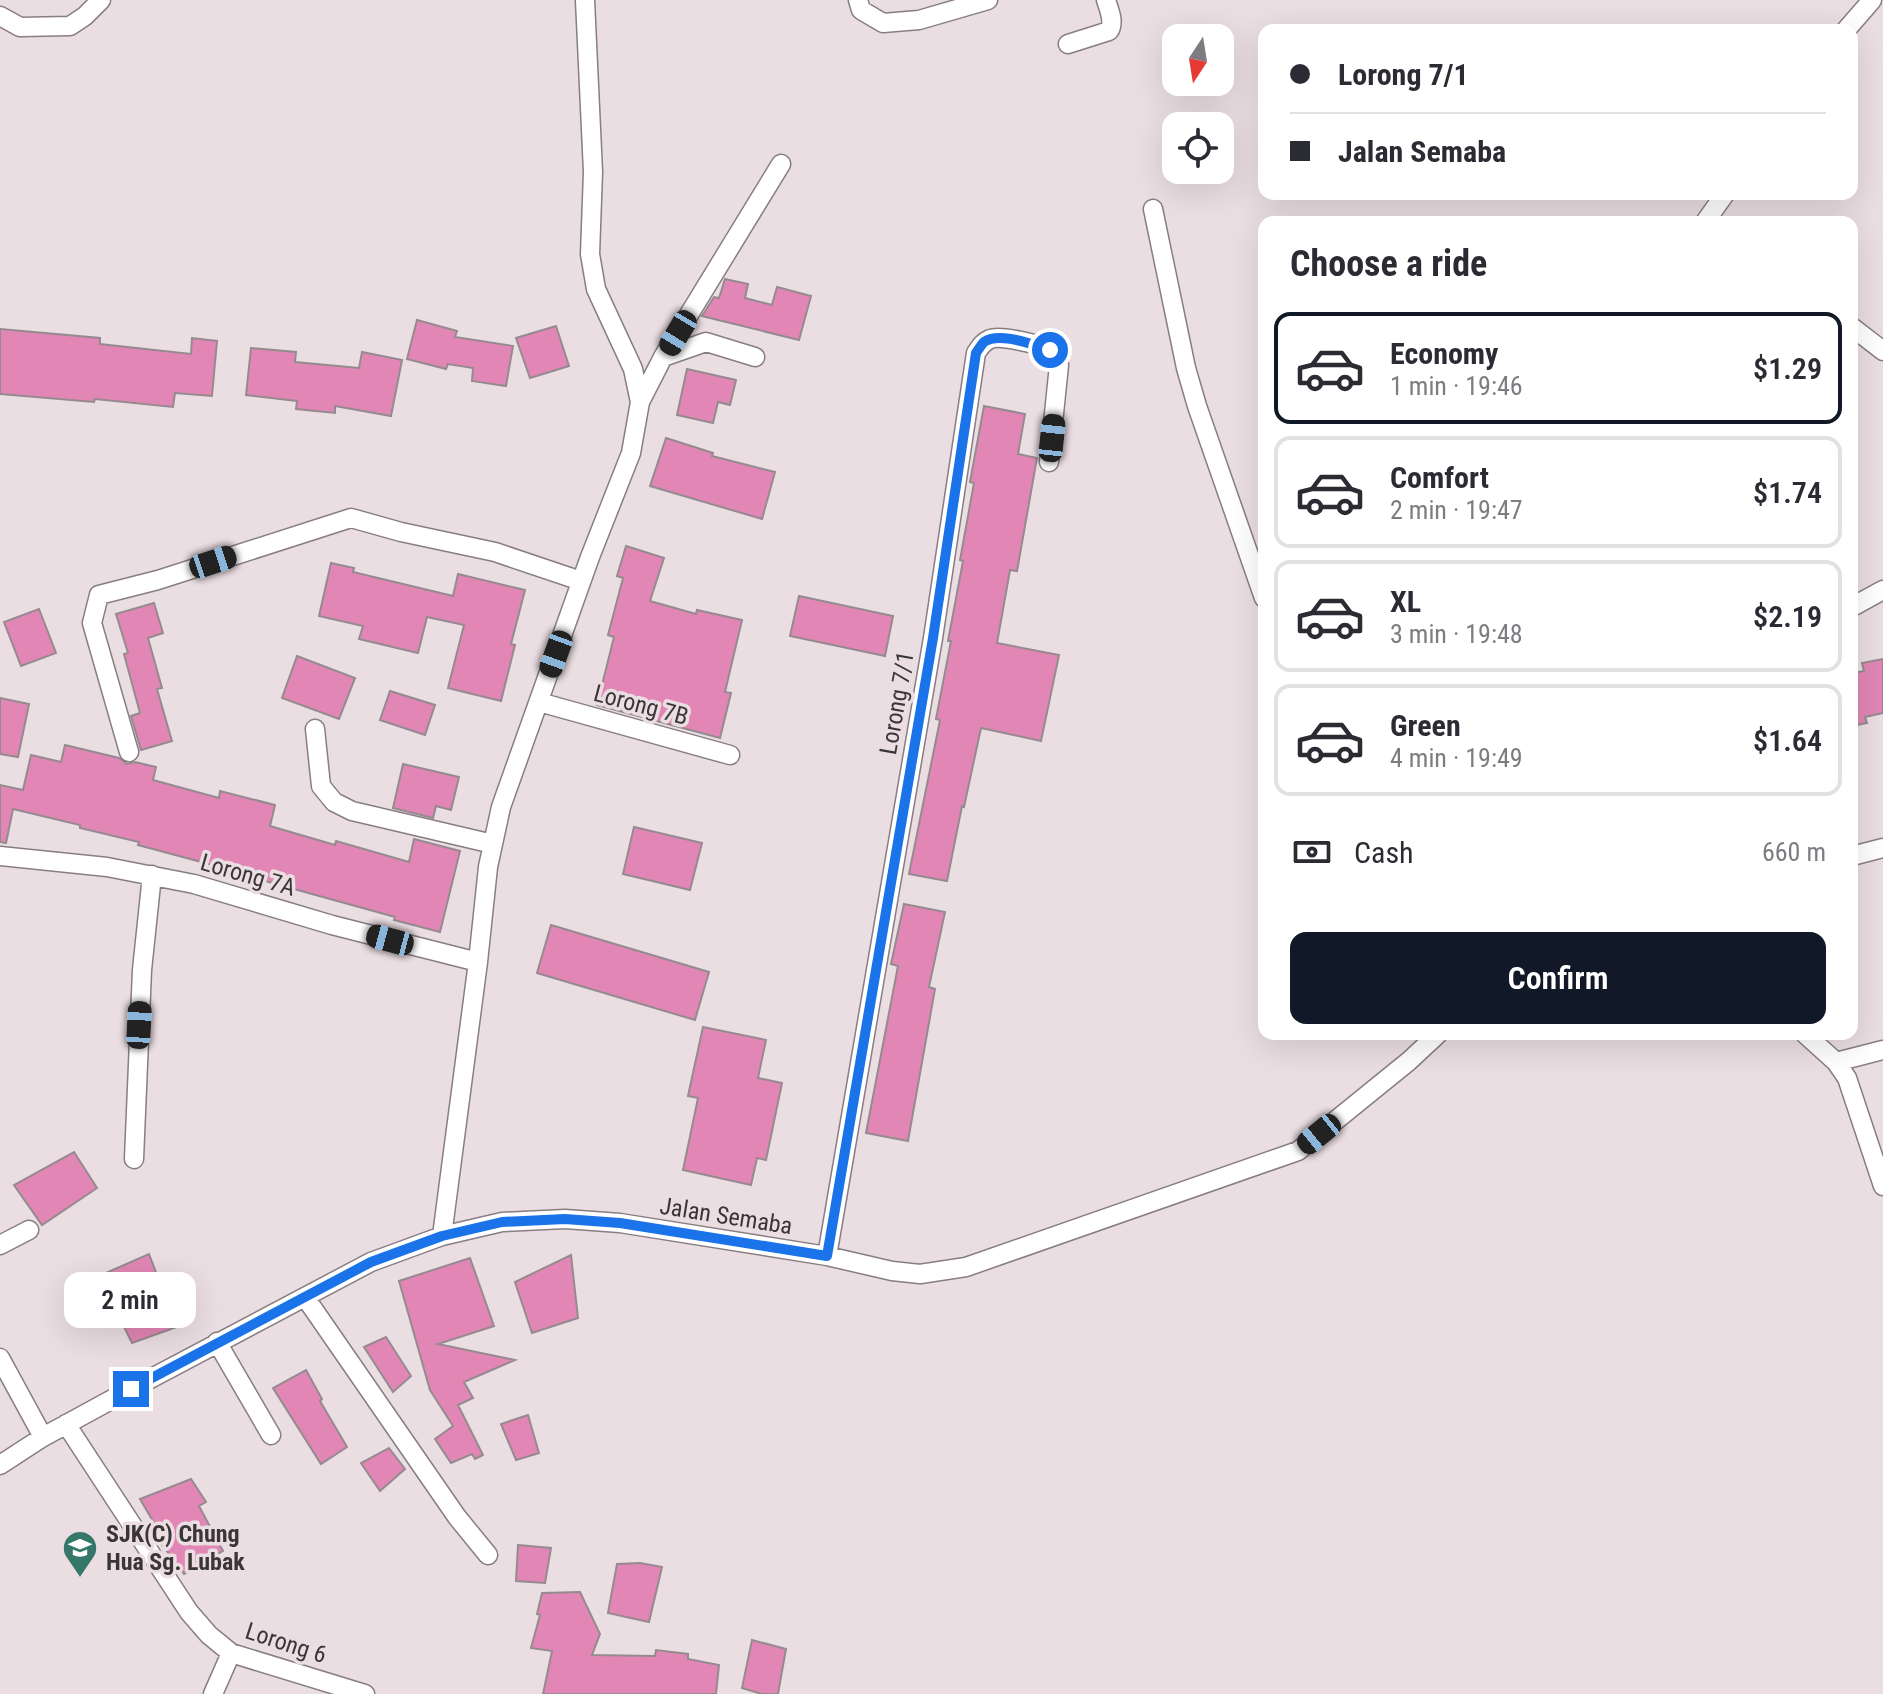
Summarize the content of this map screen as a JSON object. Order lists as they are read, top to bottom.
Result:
{
  "streets": {
    "street": [
      "Lorong 7/1",
      "Lorong 7B",
      "Lorong 7A",
      "Jalan Semaba",
      "Lorong 6"
    ]
  },
  "crossings": [
    ["Lorong 7/1", "Jalan Semaba"],
    ["Jalan Semaba", "Lorong 6"]
  ],
  "places": {
    "school or university": ["SJK(C) Chung Hua Sg. Lubak"]
  },
  "north": "bottom",
  "page": {
    "banner": ["Lorong 7/1", "Jalan Semaba"],
    "heading": "Choose a ride",
    "list": [
      {
        "name": "Economy",
        "note": "1 min · 19:46",
        "value": "$1.29"
      },
      {
        "name": "Comfort",
        "note": "2 min · 19:47",
        "value": "$1.74"
      },
      {
        "name": "XL",
        "note": "3 min · 19:48",
        "value": "$2.19"
      },
      {
        "name": "Green",
        "note": "4 min · 19:49",
        "value": "$1.64"
      }
    ],
    "pay": ["Cash", "660 m"],
    "buttons": "Confirm",
    "bubble": "2 min"
  }
}
